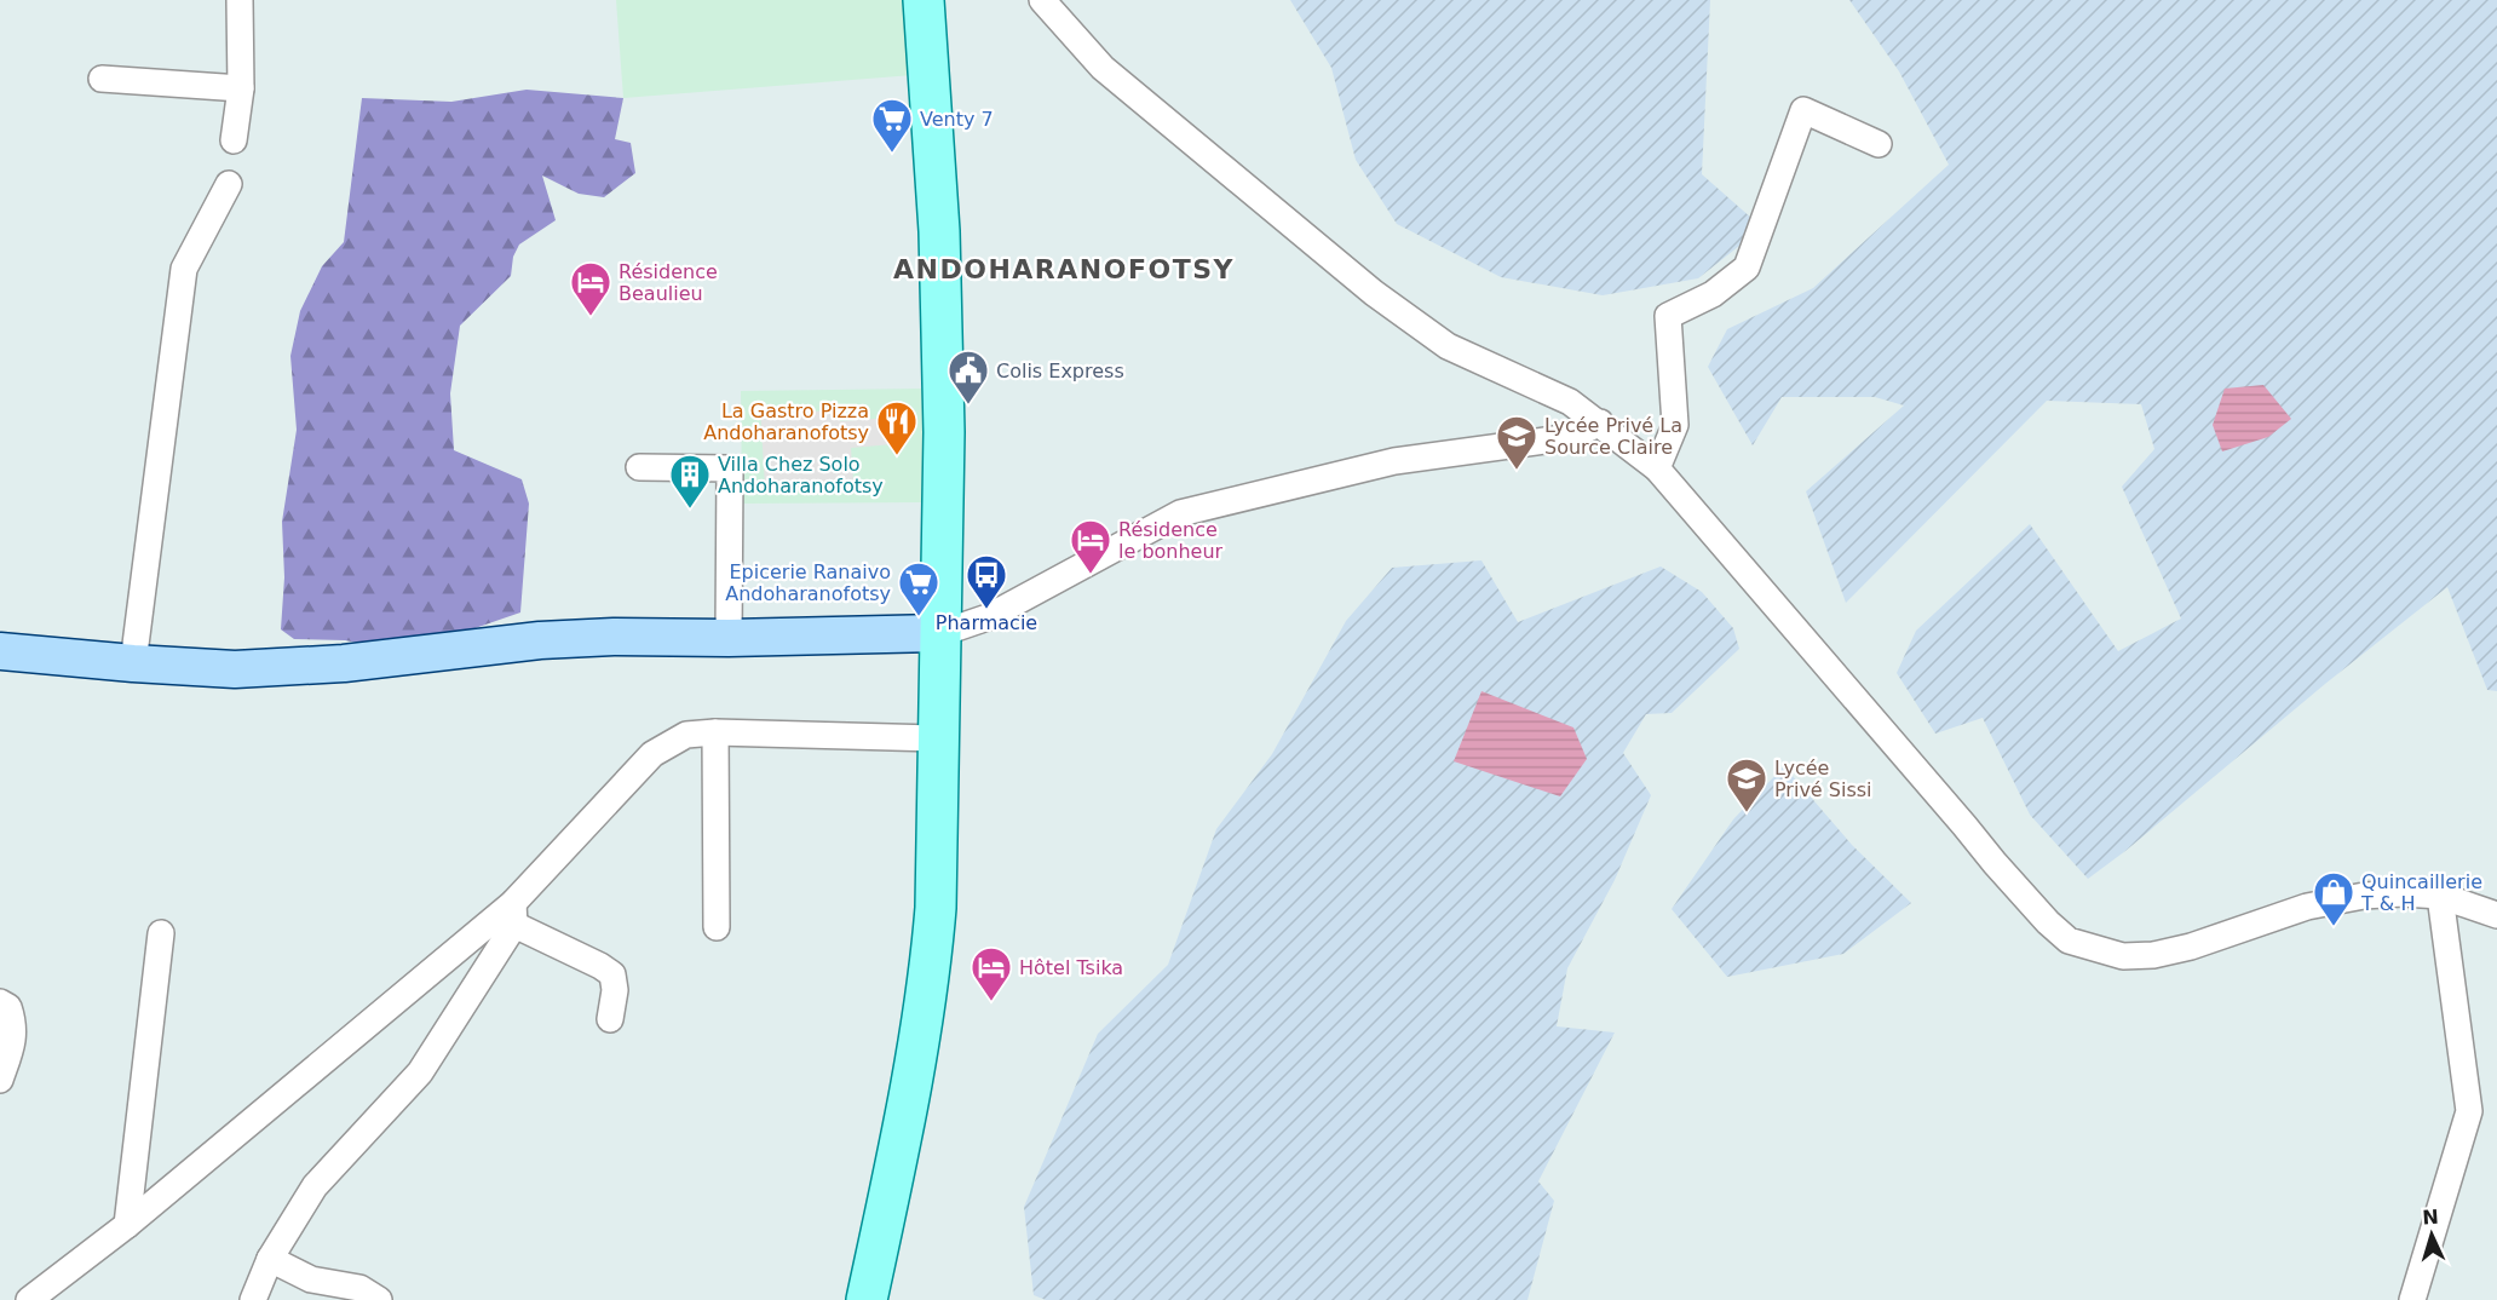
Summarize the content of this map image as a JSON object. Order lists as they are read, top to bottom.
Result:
{
  "districts": ["ANDOHARANOFOTSY"],
  "places": {
    "supermarket": ["Venty 7", "Epicerie Ranaivo Andoharanofotsy"],
    "hotel": ["Résidence Beaulieu", "Résidence le bonheur", "Hôtel Tsika"],
    "public building": ["Colis Express"],
    "restaurant": ["La Gastro Pizza Andoharanofotsy"],
    "school or university": ["Lycée Privé La Source Claire", "Lycée Privé Sissi"],
    "building": ["Villa Chez Solo Andoharanofotsy"],
    "bus stop": ["Pharmacie"],
    "shop": ["Quincaillerie T & H"]
  },
  "north": "top"
}
